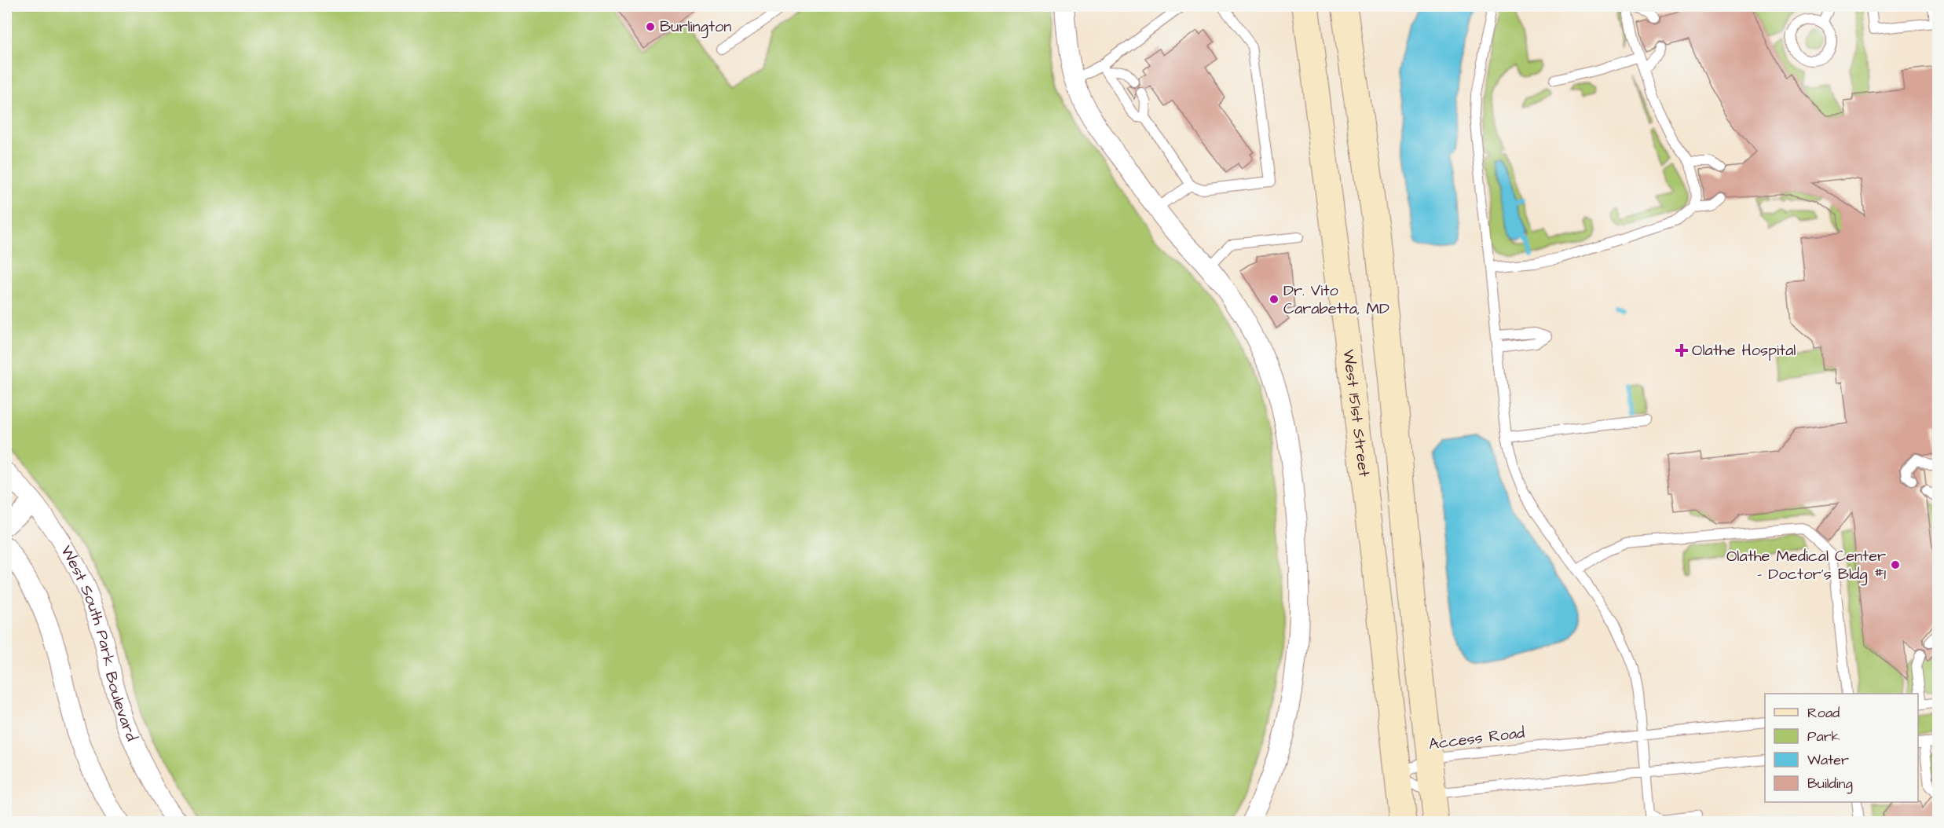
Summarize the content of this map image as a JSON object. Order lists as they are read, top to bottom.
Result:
{
  "streets": {
    "main road": ["West 151st Street"],
    "street": ["West South Park Boulevard"],
    "lane": ["Access Road"]
  },
  "crossings": [
    ["West 151st Street", "Access Road"]
  ],
  "places": {
    "other": ["Burlington", "Dr. Vito Carabetta, MD", "Olathe Medical Center - Doctor's Bldg #1"],
    "health": ["Olathe Hospital"]
  },
  "legend": [
    "Road",
    "Park",
    "Water",
    "Building"
  ]
}
